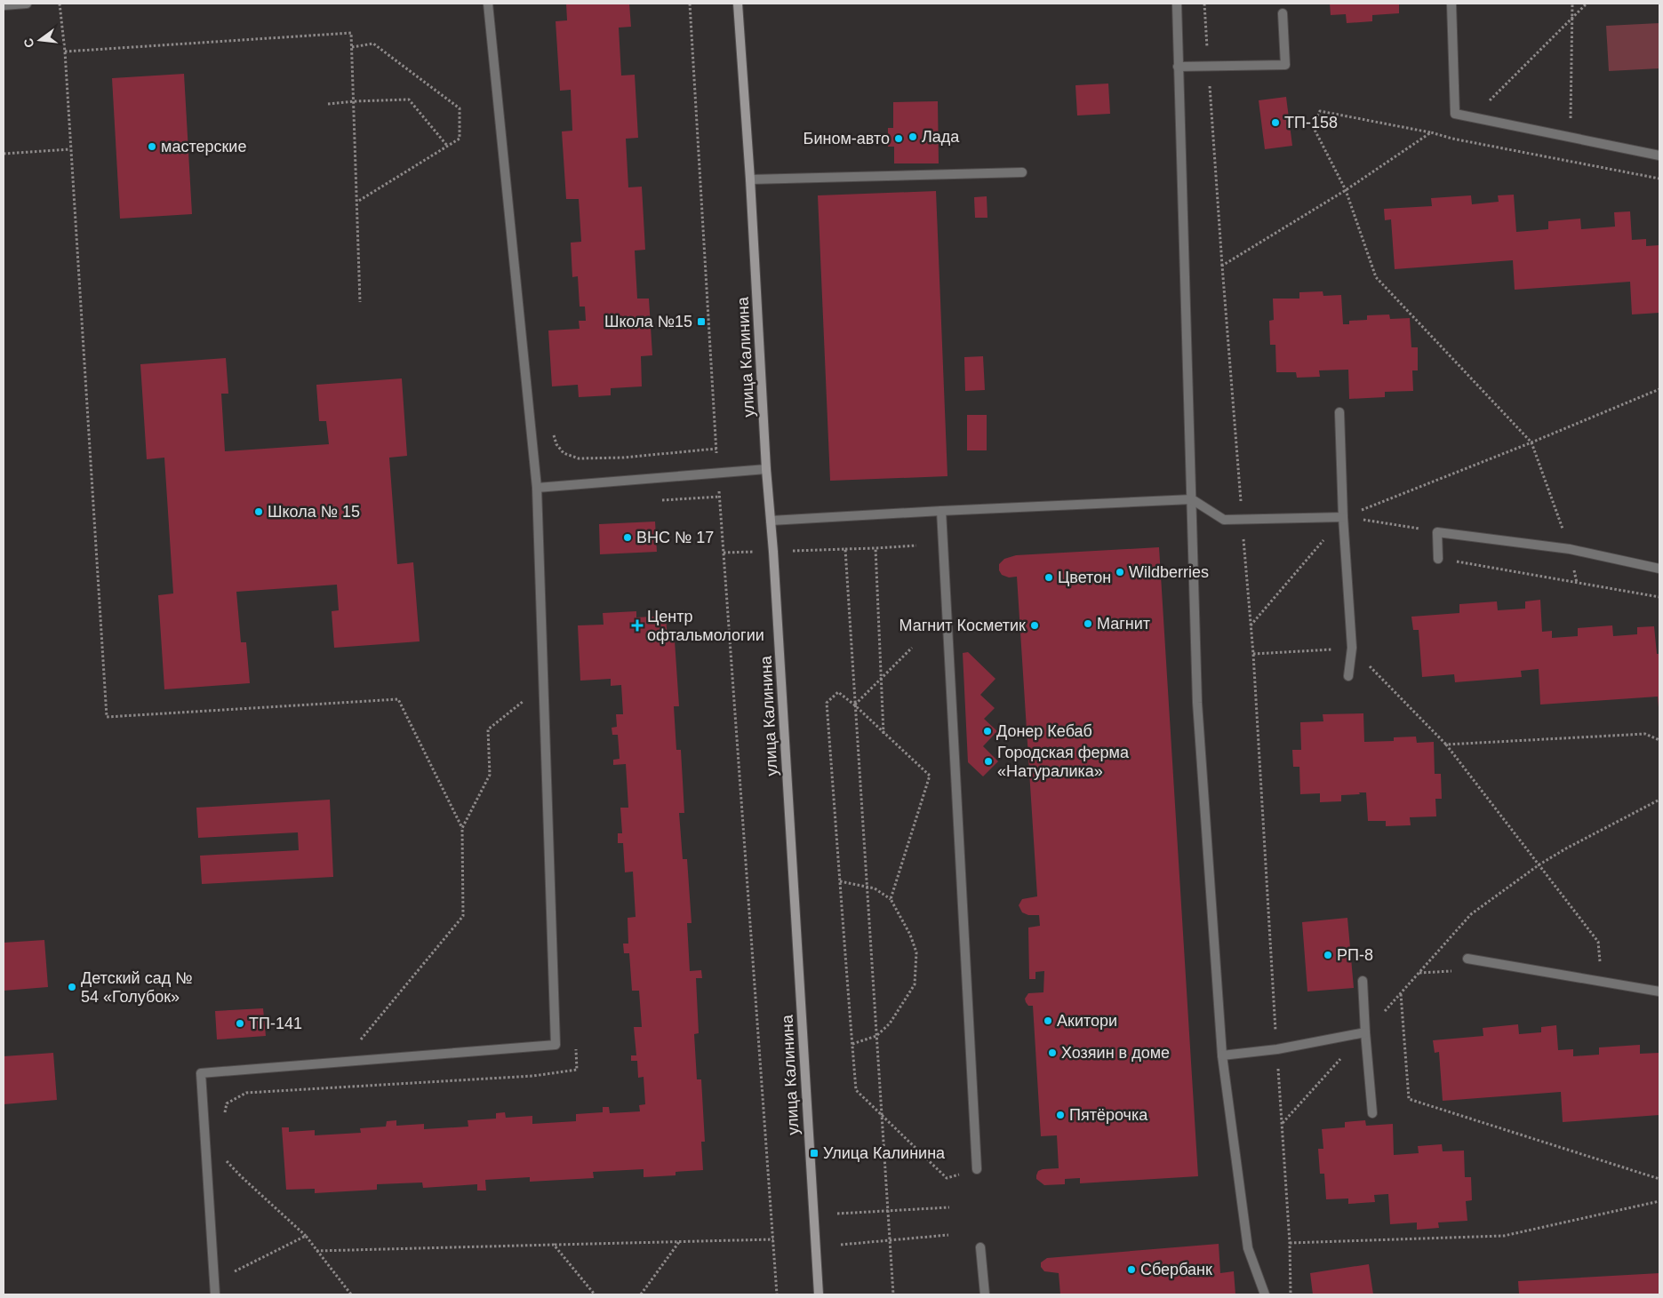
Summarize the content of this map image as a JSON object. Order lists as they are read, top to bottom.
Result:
{
  "streets": {
    "street": ["улица Калинина"]
  },
  "places": {
    "other": [
      "ТП-158",
      "Лада",
      "Бином-авто",
      "мастерские",
      "Школа № 15",
      "ВНС № 17",
      "Wildberries",
      "Цветон",
      "Магнит",
      "Магнит Косметик",
      "Донер Кебаб",
      "Городская ферма «Натуралика»",
      "РП-8",
      "Детский сад № 54 «Голубок»",
      "Акитори",
      "ТП-141",
      "Хозяин в доме",
      "Пятёрочка",
      "Сбербанк"
    ],
    "transit": ["Школа №15", "Улица Калинина"],
    "health": ["Центр офтальмологии"]
  },
  "north": "left"
}
